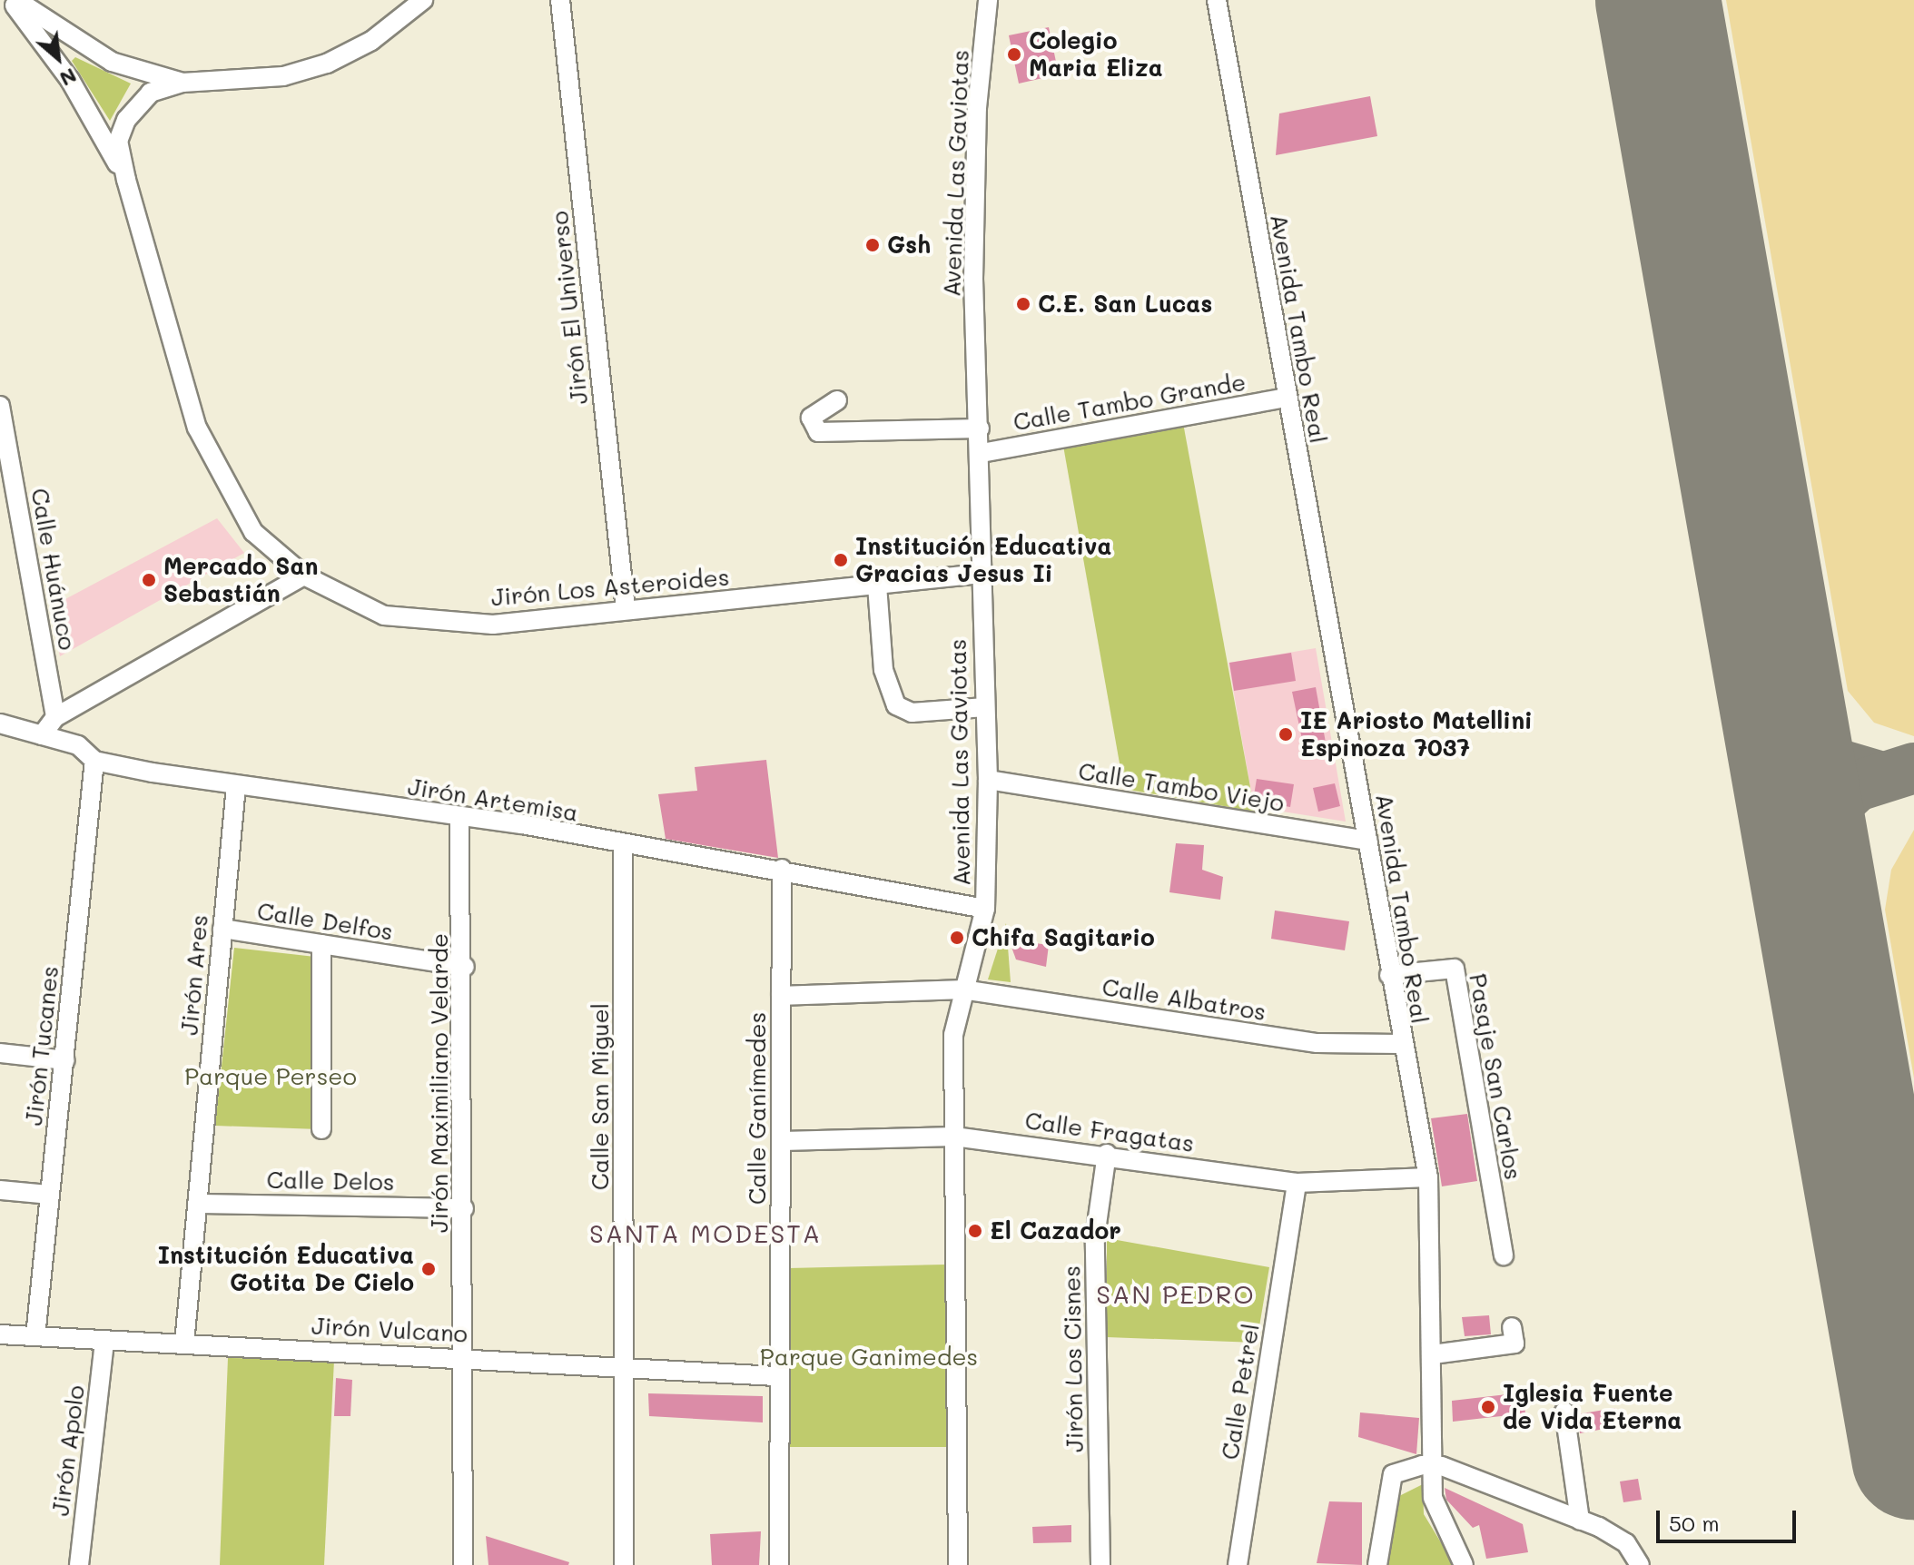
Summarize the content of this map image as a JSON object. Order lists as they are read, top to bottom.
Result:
{
  "streets": {
    "street": [
      "Avenida Las Gaviotas",
      "Jirón El Universo",
      "Avenida Tambo Real",
      "Calle Tambo Grande",
      "Calle Huánuco",
      "Jirón Los Asteroides",
      "Calle Tambo Viejo",
      "Jirón Artemisa",
      "Calle Delfos",
      "Jirón Ares",
      "Calle Albatros",
      "Jirón Tucanes",
      "Pasaje San Carlos",
      "Jirón Maximiliano Velarde",
      "Calle San Miguel",
      "Calle Ganímedes",
      "Calle Fragatas",
      "Calle Delos",
      "Jirón Vulcano",
      "Jirón Los Cisnes",
      "Calle Petrel",
      "Jirón Apolo"
    ]
  },
  "crossings": [
    ["Avenida Las Gaviotas", "Calle Tambo Grande"],
    ["Avenida Las Gaviotas", "Jirón Los Asteroides"],
    ["Avenida Las Gaviotas", "Calle Tambo Viejo"],
    ["Avenida Las Gaviotas", "Jirón Artemisa"],
    ["Avenida Las Gaviotas", "Calle Albatros"],
    ["Avenida Las Gaviotas", "Calle Fragatas"],
    ["Jirón El Universo", "Jirón Los Asteroides"],
    ["Avenida Tambo Real", "Calle Tambo Grande"],
    ["Avenida Tambo Real", "Calle Tambo Viejo"],
    ["Avenida Tambo Real", "Calle Albatros"],
    ["Avenida Tambo Real", "Pasaje San Carlos"],
    ["Avenida Tambo Real", "Calle Fragatas"],
    ["Jirón Artemisa", "Jirón Ares"],
    ["Jirón Artemisa", "Jirón Tucanes"],
    ["Jirón Artemisa", "Jirón Maximiliano Velarde"],
    ["Jirón Artemisa", "Calle San Miguel"],
    ["Jirón Artemisa", "Calle Ganímedes"],
    ["Calle Delfos", "Jirón Ares"],
    ["Calle Delfos", "Jirón Maximiliano Velarde"],
    ["Jirón Ares", "Calle Delos"],
    ["Jirón Ares", "Jirón Vulcano"],
    ["Calle Albatros", "Calle Ganímedes"],
    ["Jirón Tucanes", "Jirón Vulcano"],
    ["Jirón Maximiliano Velarde", "Calle Delos"],
    ["Jirón Maximiliano Velarde", "Jirón Vulcano"],
    ["Calle San Miguel", "Jirón Vulcano"],
    ["Calle Ganímedes", "Calle Fragatas"],
    ["Calle Ganímedes", "Jirón Vulcano"],
    ["Calle Fragatas", "Jirón Los Cisnes"],
    ["Calle Fragatas", "Calle Petrel"],
    ["Jirón Vulcano", "Jirón Apolo"]
  ],
  "districts": ["SANTA MODESTA", "SAN PEDRO"],
  "parks": ["Parque Perseo", "Parque Ganimedes"],
  "places": [
    "Colegio Maria Eliza",
    "Gsh",
    "C.E. San Lucas",
    "Institución Educativa Gracias Jesus Ii",
    "Mercado San Sebastián",
    "IE Ariosto Matellini Espinoza 7037",
    "Chifa Sagitario",
    "El Cazador",
    "Institución Educativa Gotita De Cielo",
    "Iglesia Fuente de Vida Eterna"
  ],
  "scale_bar": "50 m",
  "north": "bottom right"
}
